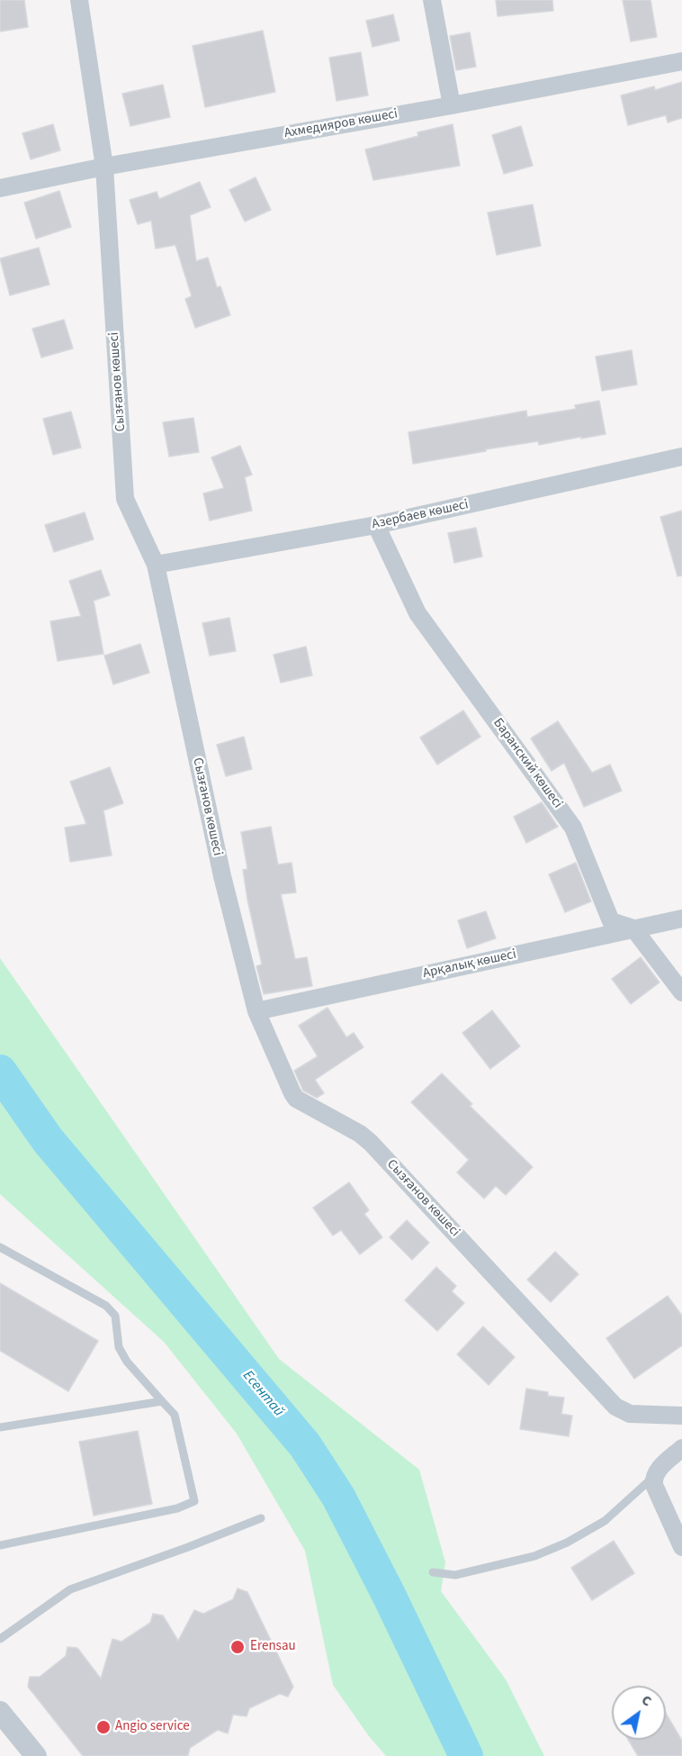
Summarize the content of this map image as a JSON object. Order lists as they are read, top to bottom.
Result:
{
  "streets": {
    "street": [
      "Ахмедияров көшесі",
      "Сызғанов көшесі",
      "Азербаев көшесі",
      "Баранский көшесі",
      "Арқалық көшесі"
    ]
  },
  "crossings": [
    ["Ахмедияров көшесі", "Сызғанов көшесі"],
    ["Сызғанов көшесі", "Азербаев көшесі"],
    ["Сызғанов көшесі", "Арқалық көшесі"],
    ["Азербаев көшесі", "Баранский көшесі"],
    ["Баранский көшесі", "Арқалық көшесі"]
  ],
  "water": ["Есентай"],
  "places": ["Erensau", "Angio service"],
  "north": "top right"
}
